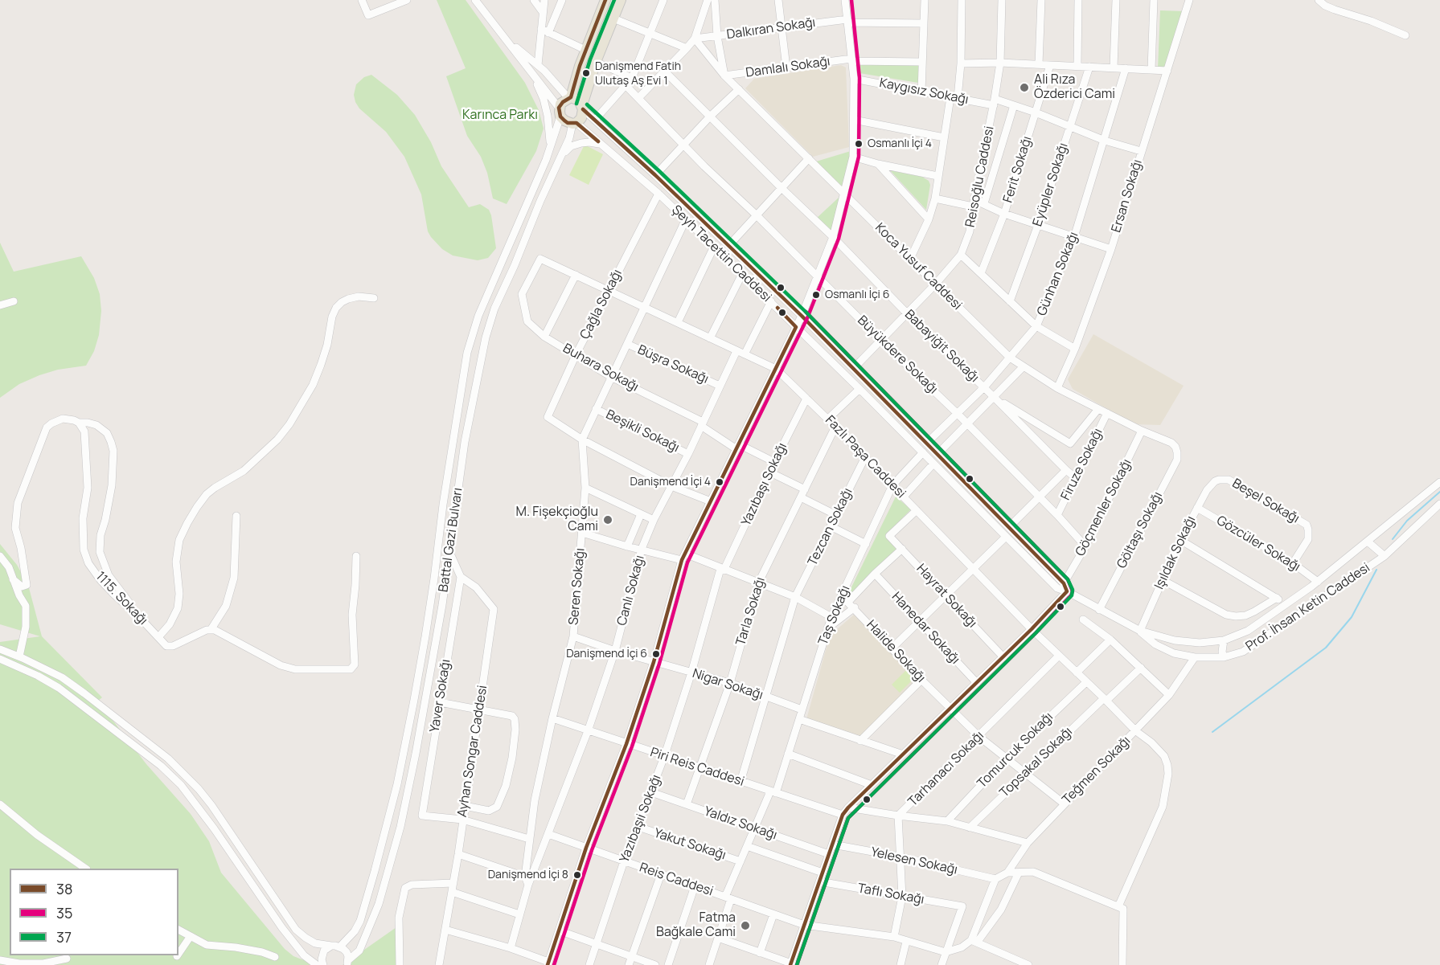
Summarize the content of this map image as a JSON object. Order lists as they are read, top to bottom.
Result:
{
  "streets": {
    "street": [
      "Dalkıran Sokağı",
      "Damlalı Sokağı",
      "Kaygısız Sokağı",
      "Ferit Sokağı",
      "Reisoğlu Caddesi",
      "Eyüpler Sokağı",
      "Ersan Sokağı",
      "Şeyh Tacettin Caddesi",
      "Koca Yusuf Caddesi",
      "Günhan Sokağı",
      "Çağla Sokağı",
      "Babayiğit Sokağı",
      "Büyükdere Sokağı",
      "Büşra Sokağı",
      "Buhara Sokağı",
      "Beşikli Sokağı",
      "Fazlı Paşa Caddesi",
      "Firuze Sokağı",
      "Yazıbaşı Sokağı",
      "Beşel Sokağı",
      "Göçmenler Sokağı",
      "Tezcan Sokağı",
      "Göltaşı Sokağı",
      "Battal Gazi Bulvarı",
      "Gözcüler Sokağı",
      "Işıldak Sokağı",
      "Seren Sokağı",
      "Canlı Sokağı",
      "Hayrat Sokağı",
      "1115. Sokağı",
      "Prof. İhsan Ketin Caddesi",
      "Tarla Sokağı",
      "Taş Sokağı",
      "Hanedar Sokağı",
      "Halide Sokağı",
      "Nigar Sokağı",
      "Yaver Sokağı",
      "Tomurcuk Sokağı",
      "Ayhan Songar Caddesi",
      "Topsakal Sokağı",
      "Piri Reis Caddesi",
      "Tarhanacı Sokağı",
      "Teğmen Sokağı",
      "Yazıbaşıi Sokağı",
      "Yaldız Sokağı",
      "Yakut Sokağı",
      "Yelesen Sokağı",
      "Reis Caddesi",
      "Taflı Sokağı"
    ]
  },
  "crossings": [
    ["Dalkıran Sokağı", "Koca Yusuf Caddesi"],
    ["Damlalı Sokağı", "Koca Yusuf Caddesi"],
    ["Kaygısız Sokağı", "Ferit Sokağı"],
    ["Kaygısız Sokağı", "Reisoğlu Caddesi"],
    ["Kaygısız Sokağı", "Eyüpler Sokağı"],
    ["Kaygısız Sokağı", "Ersan Sokağı"],
    ["Kaygısız Sokağı", "Günhan Sokağı"],
    ["Reisoğlu Caddesi", "Şeyh Tacettin Caddesi"],
    ["Reisoğlu Caddesi", "Koca Yusuf Caddesi"],
    ["Reisoğlu Caddesi", "Babayiğit Sokağı"],
    ["Reisoğlu Caddesi", "Büyükdere Sokağı"],
    ["Ersan Sokağı", "Koca Yusuf Caddesi"],
    ["Şeyh Tacettin Caddesi", "Günhan Sokağı"],
    ["Şeyh Tacettin Caddesi", "Çağla Sokağı"],
    ["Şeyh Tacettin Caddesi", "Göçmenler Sokağı"],
    ["Şeyh Tacettin Caddesi", "Göltaşı Sokağı"],
    ["Şeyh Tacettin Caddesi", "Battal Gazi Bulvarı"],
    ["Şeyh Tacettin Caddesi", "Işıldak Sokağı"],
    ["Şeyh Tacettin Caddesi", "Seren Sokağı"],
    ["Şeyh Tacettin Caddesi", "Prof. İhsan Ketin Caddesi"],
    ["Şeyh Tacettin Caddesi", "Taş Sokağı"],
    ["Koca Yusuf Caddesi", "Günhan Sokağı"],
    ["Koca Yusuf Caddesi", "Firuze Sokağı"],
    ["Koca Yusuf Caddesi", "Göçmenler Sokağı"],
    ["Koca Yusuf Caddesi", "Göltaşı Sokağı"],
    ["Günhan Sokağı", "Babayiğit Sokağı"],
    ["Günhan Sokağı", "Büyükdere Sokağı"],
    ["Çağla Sokağı", "Buhara Sokağı"],
    ["Çağla Sokağı", "Fazlı Paşa Caddesi"],
    ["Çağla Sokağı", "Seren Sokağı"],
    ["Babayiğit Sokağı", "Firuze Sokağı"],
    ["Büyükdere Sokağı", "Firuze Sokağı"],
    ["Büyükdere Sokağı", "Göçmenler Sokağı"],
    ["Büşra Sokağı", "Seren Sokağı"],
    ["Büşra Sokağı", "Canlı Sokağı"],
    ["Buhara Sokağı", "Fazlı Paşa Caddesi"],
    ["Buhara Sokağı", "Yazıbaşı Sokağı"],
    ["Buhara Sokağı", "Seren Sokağı"],
    ["Buhara Sokağı", "Canlı Sokağı"],
    ["Beşikli Sokağı", "Seren Sokağı"],
    ["Beşikli Sokağı", "Canlı Sokağı"],
    ["Fazlı Paşa Caddesi", "Yazıbaşı Sokağı"],
    ["Fazlı Paşa Caddesi", "Tezcan Sokağı"],
    ["Fazlı Paşa Caddesi", "Seren Sokağı"],
    ["Fazlı Paşa Caddesi", "Canlı Sokağı"],
    ["Fazlı Paşa Caddesi", "Hayrat Sokağı"],
    ["Fazlı Paşa Caddesi", "Tarla Sokağı"],
    ["Fazlı Paşa Caddesi", "Taş Sokağı"],
    ["Fazlı Paşa Caddesi", "Tomurcuk Sokağı"],
    ["Fazlı Paşa Caddesi", "Topsakal Sokağı"],
    ["Fazlı Paşa Caddesi", "Tarhanacı Sokağı"],
    ["Fazlı Paşa Caddesi", "Teğmen Sokağı"],
    ["Yazıbaşı Sokağı", "Nigar Sokağı"],
    ["Yazıbaşı Sokağı", "Yazıbaşıi Sokağı"],
    ["Beşel Sokağı", "Gözcüler Sokağı"],
    ["Beşel Sokağı", "Işıldak Sokağı"],
    ["Tezcan Sokağı", "Nigar Sokağı"],
    ["Tezcan Sokağı", "Piri Reis Caddesi"],
    ["Battal Gazi Bulvarı", "Ayhan Songar Caddesi"],
    ["Gözcüler Sokağı", "Işıldak Sokağı"],
    ["Gözcüler Sokağı", "Prof. İhsan Ketin Caddesi"],
    ["Işıldak Sokağı", "Prof. İhsan Ketin Caddesi"],
    ["Seren Sokağı", "Canlı Sokağı"],
    ["Seren Sokağı", "Nigar Sokağı"],
    ["Seren Sokağı", "Piri Reis Caddesi"],
    ["Canlı Sokağı", "Nigar Sokağı"],
    ["Canlı Sokağı", "Piri Reis Caddesi"],
    ["Canlı Sokağı", "Reis Caddesi"],
    ["Prof. İhsan Ketin Caddesi", "Teğmen Sokağı"],
    ["Tarla Sokağı", "Nigar Sokağı"],
    ["Tarla Sokağı", "Piri Reis Caddesi"],
    ["Tarla Sokağı", "Yaldız Sokağı"],
    ["Taş Sokağı", "Halide Sokağı"],
    ["Taş Sokağı", "Nigar Sokağı"],
    ["Taş Sokağı", "Piri Reis Caddesi"],
    ["Taş Sokağı", "Yaldız Sokağı"],
    ["Taş Sokağı", "Yakut Sokağı"],
    ["Taş Sokağı", "Reis Caddesi"],
    ["Halide Sokağı", "Tomurcuk Sokağı"],
    ["Halide Sokağı", "Topsakal Sokağı"],
    ["Halide Sokağı", "Tarhanacı Sokağı"],
    ["Halide Sokağı", "Teğmen Sokağı"],
    ["Nigar Sokağı", "Yazıbaşıi Sokağı"],
    ["Yaver Sokağı", "Ayhan Songar Caddesi"],
    ["Piri Reis Caddesi", "Yazıbaşıi Sokağı"],
    ["Tarhanacı Sokağı", "Yelesen Sokağı"],
    ["Tarhanacı Sokağı", "Reis Caddesi"],
    ["Tarhanacı Sokağı", "Taflı Sokağı"],
    ["Teğmen Sokağı", "Yelesen Sokağı"],
    ["Yazıbaşıi Sokağı", "Yaldız Sokağı"],
    ["Yazıbaşıi Sokağı", "Yakut Sokağı"],
    ["Yazıbaşıi Sokağı", "Reis Caddesi"],
    ["Reis Caddesi", "Taflı Sokağı"]
  ],
  "parks": ["Karınca Parkı"],
  "places": [
    "Danişmend Fatih Ulutaş Aş Evi 1",
    "Ali Rıza Özderici Cami",
    "Osmanlı İçi 4",
    "Osmanlı İçi 6",
    "Danişmend İçi 4",
    "M. Fişekçioğlu Cami",
    "Danişmend İçi 6",
    "Danişmend İçi 8",
    "Fatma Bağkale Cami"
  ],
  "lines": ["transit line 38", "transit line 35", "transit line 37"],
  "legend": ["38", "35", "37"]
}
